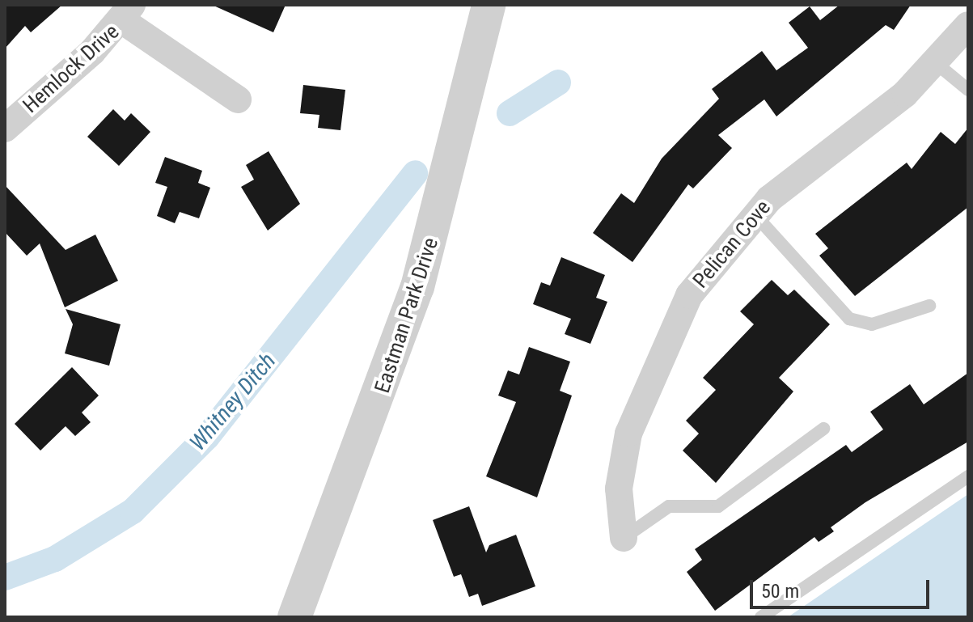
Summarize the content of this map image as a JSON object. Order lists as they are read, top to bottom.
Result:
{
  "streets": {
    "street": ["Hemlock Drive", "Pelican Cove", "Eastman Park Drive"]
  },
  "water": ["Whitney Ditch"],
  "scale_bar": "50 m"
}
